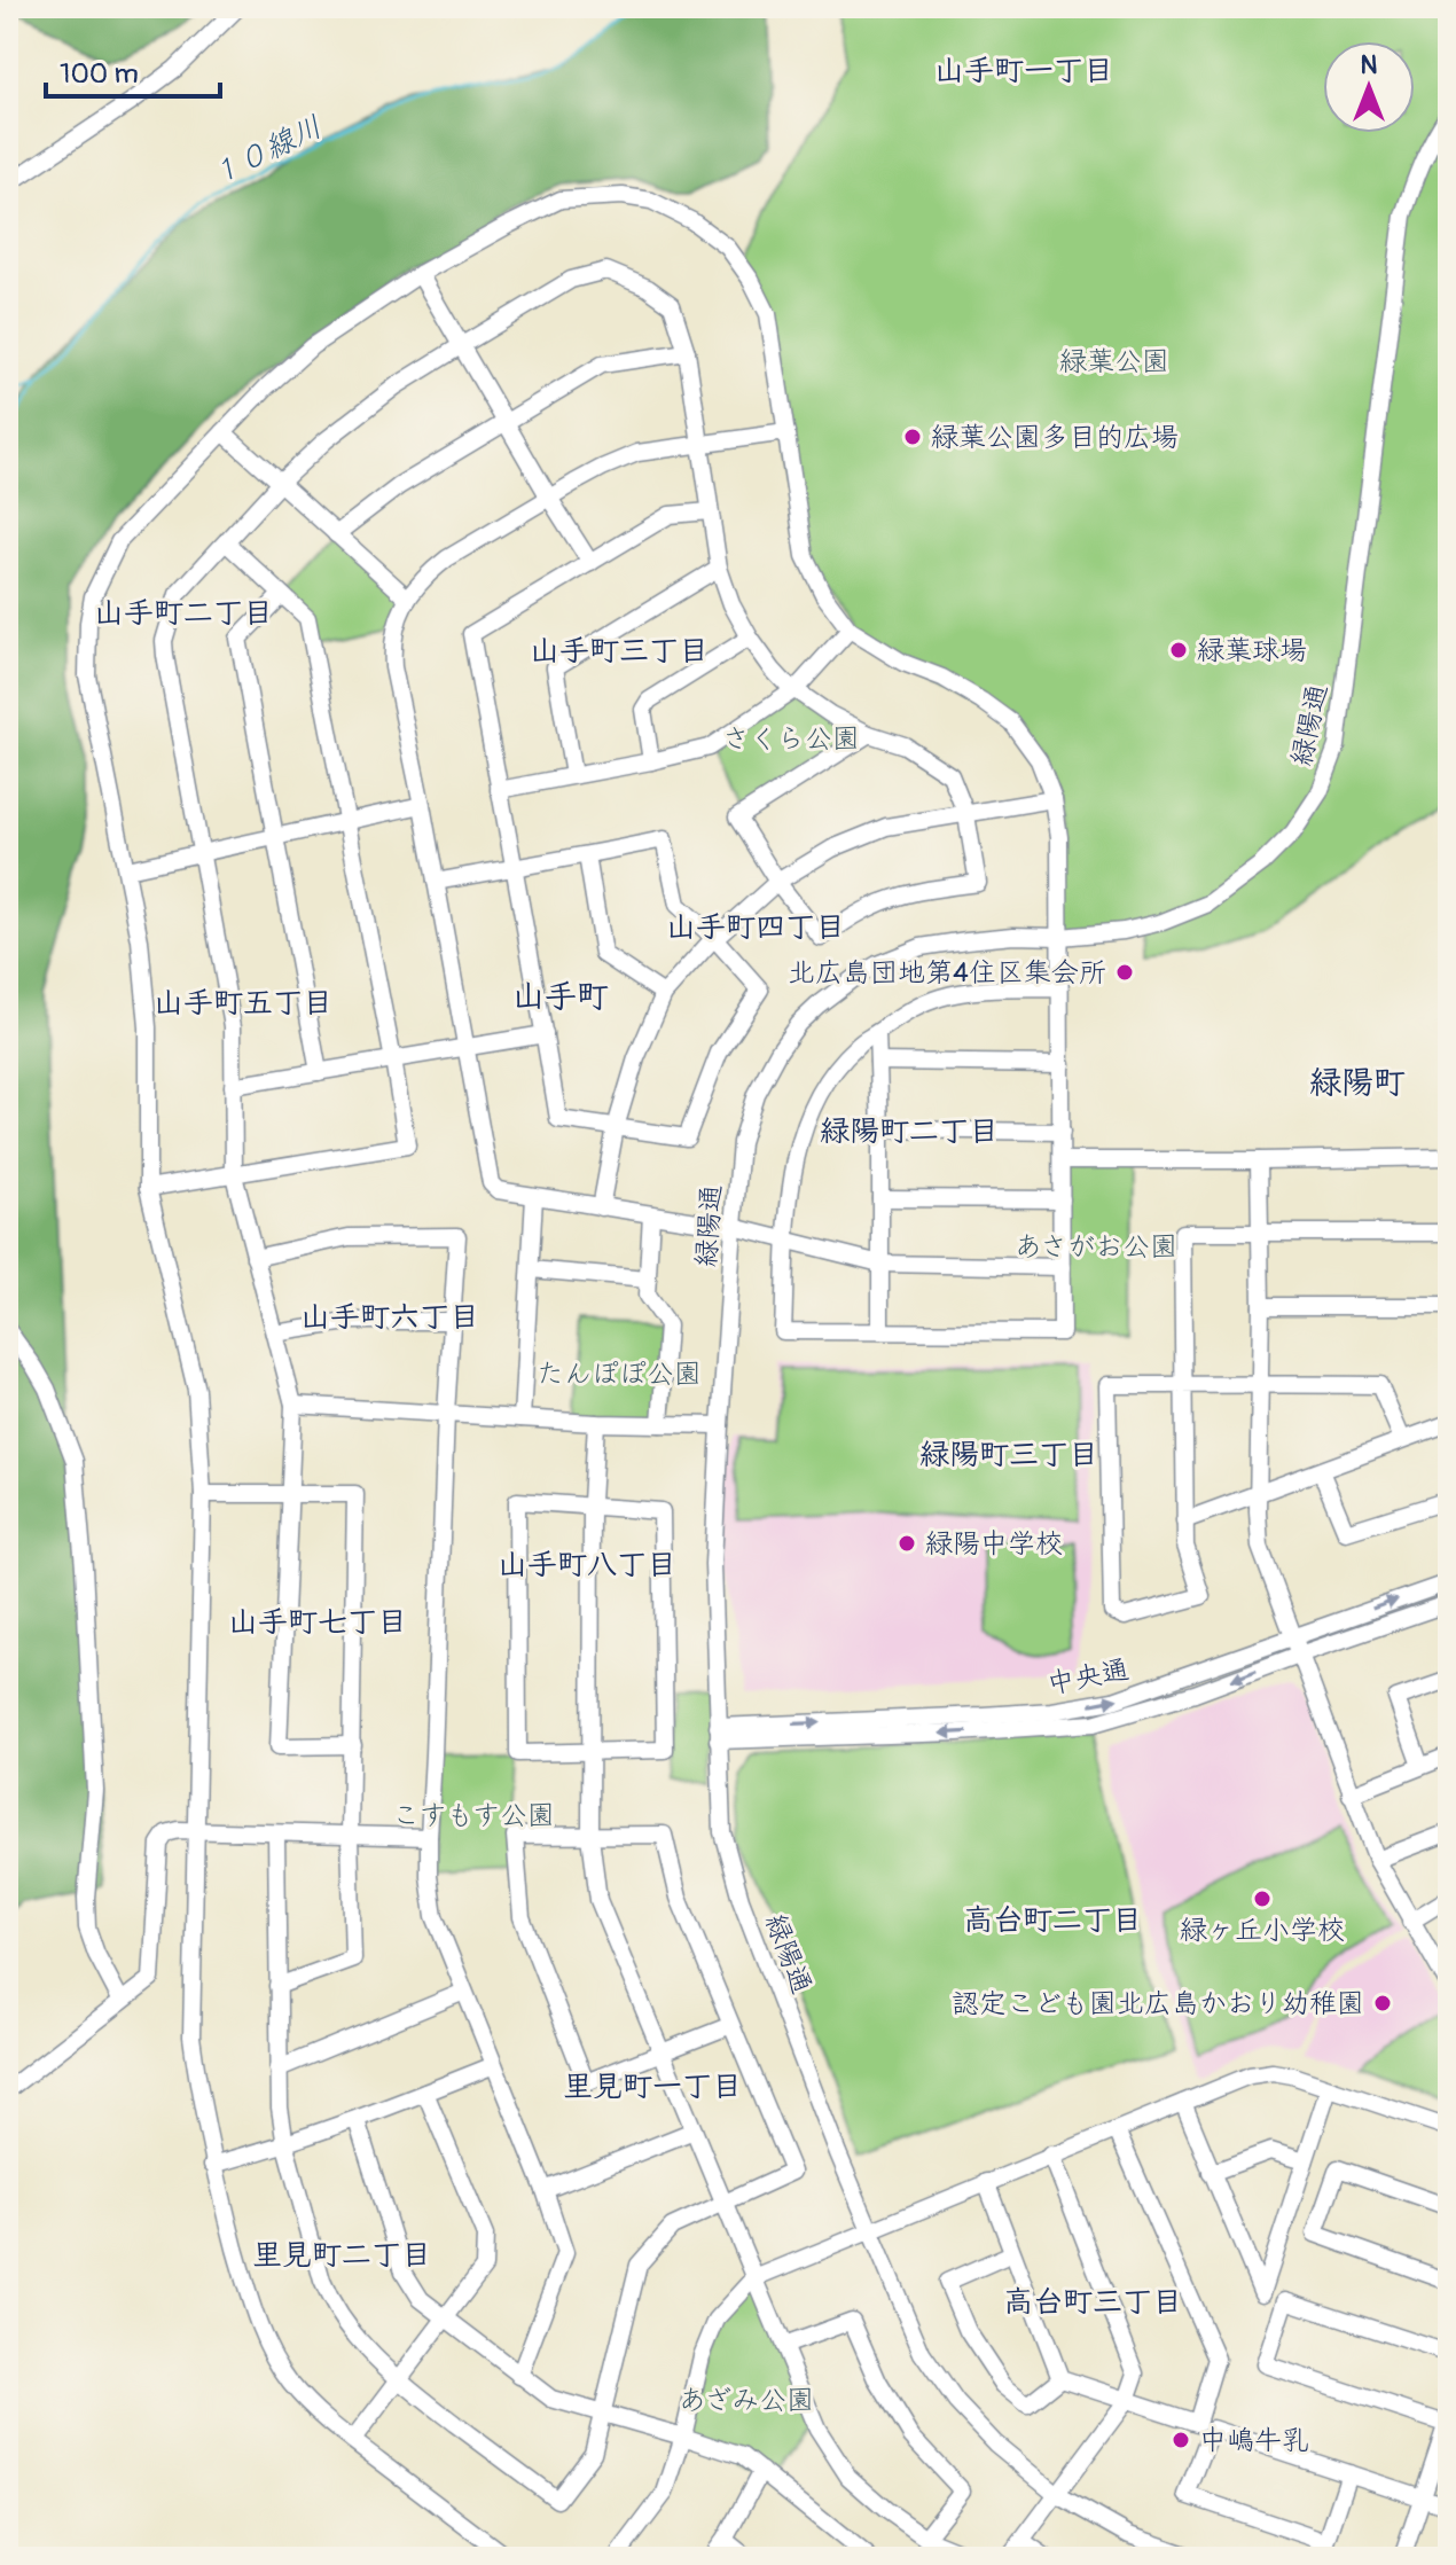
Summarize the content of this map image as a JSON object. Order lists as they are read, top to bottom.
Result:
{
  "streets": {
    "street": ["緑陽通", "中央通"]
  },
  "crossings": [
    ["緑陽通", "中央通"]
  ],
  "districts": [
    "山手町一丁目",
    "山手町二丁目",
    "山手町三丁目",
    "山手町四丁目",
    "山手町",
    "山手町五丁目",
    "緑陽町",
    "緑陽町二丁目",
    "山手町六丁目",
    "緑陽町三丁目",
    "山手町八丁目",
    "山手町七丁目",
    "高台町二丁目",
    "里見町一丁目",
    "里見町二丁目",
    "高台町三丁目"
  ],
  "water": ["１０線川"],
  "parks": [
    "緑葉公園",
    "さくら公園",
    "あさがお公園",
    "たんぽぽ公園",
    "こすもす公園",
    "あざみ公園"
  ],
  "places": [
    "緑葉公園多目的広場",
    "緑葉球場",
    "北広島団地第4住区集会所",
    "緑陽中学校",
    "緑ヶ丘小学校",
    "認定こども園北広島かおり幼稚園",
    "中嶋牛乳"
  ],
  "scale_bar": "100 m",
  "north": "top"
}
